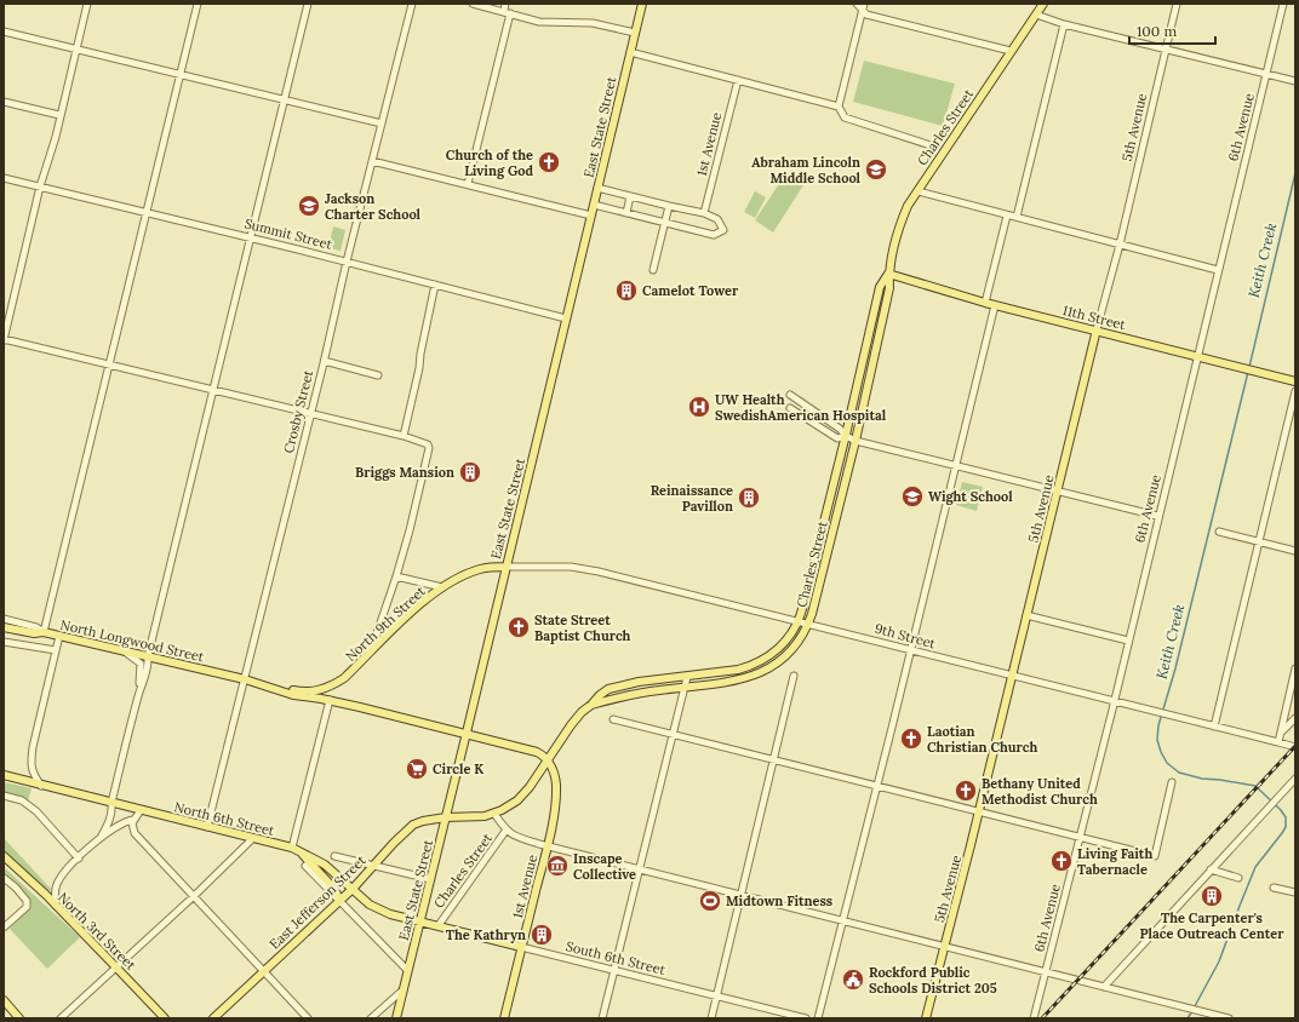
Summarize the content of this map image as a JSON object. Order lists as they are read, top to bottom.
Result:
{
  "streets": {
    "main road": [
      "East State Street",
      "Charles Street",
      "5th Avenue",
      "1st Avenue",
      "11th Street",
      "North 9th Street",
      "North Longwood Street",
      "North 6th Street",
      "East Jefferson Street",
      "North 3rd Street",
      "South 6th Street"
    ],
    "street": [
      "6th Avenue",
      "Summit Street",
      "Crosby Street",
      "9th Street"
    ]
  },
  "crossings": [
    ["East State Street", "Charles Street"],
    ["East State Street", "Summit Street"],
    ["East State Street", "North 9th Street"],
    ["East State Street", "9th Street"],
    ["East State Street", "North Longwood Street"],
    ["East State Street", "North 6th Street"],
    ["East State Street", "East Jefferson Street"],
    ["East State Street", "South 6th Street"],
    ["Charles Street", "1st Avenue"],
    ["Charles Street", "11th Street"],
    ["Charles Street", "9th Street"],
    ["Charles Street", "North Longwood Street"],
    ["Charles Street", "East Jefferson Street"],
    ["Charles Street", "South 6th Street"],
    ["5th Avenue", "11th Street"],
    ["5th Avenue", "9th Street"],
    ["6th Avenue", "11th Street"],
    ["6th Avenue", "9th Street"],
    ["1st Avenue", "North Longwood Street"],
    ["1st Avenue", "South 6th Street"],
    ["Summit Street", "Crosby Street"],
    ["Crosby Street", "North Longwood Street"],
    ["Crosby Street", "North 6th Street"],
    ["North 9th Street", "9th Street"],
    ["North 9th Street", "North Longwood Street"],
    ["North 6th Street", "East Jefferson Street"],
    ["North 6th Street", "South 6th Street"]
  ],
  "water": ["Keith Creek"],
  "places": {
    "church": [
      "Church of the Living God",
      "State Street Baptist Church",
      "Laotian Christian Church",
      "Bethany United Methodist Church",
      "Living Faith Tabernacle"
    ],
    "school or university": ["Abraham Lincoln Middle School", "Jackson Charter School", "Wight School"],
    "building": [
      "Camelot Tower",
      "Briggs Mansion",
      "Reinaissance Pavillon",
      "The Carpenter's Place Outreach Center",
      "The Kathryn"
    ],
    "hospital": ["UW Health SwedishAmerican Hospital"],
    "supermarket": ["Circle K"],
    "museum": ["Inscape Collective"],
    "sports": ["Midtown Fitness"],
    "public building": ["Rockford Public Schools District 205"]
  },
  "scale_bar": "100 m"
}
